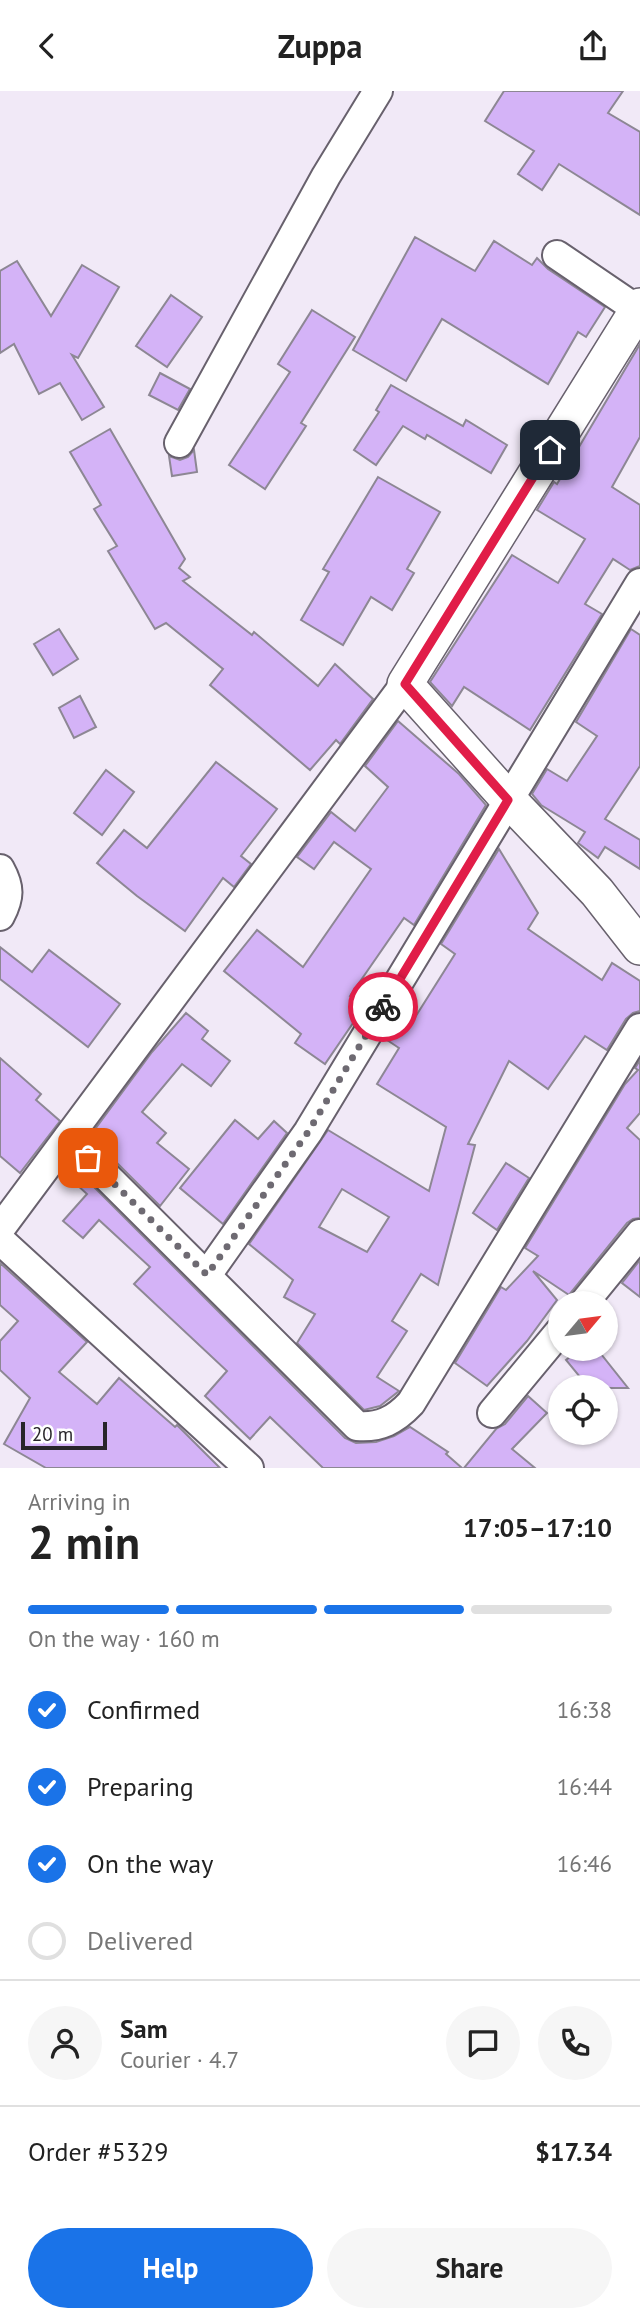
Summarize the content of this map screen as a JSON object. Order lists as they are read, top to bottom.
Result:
{
  "scale_bar": "20 m",
  "north": "top right",
  "page": {
    "header": "Zuppa",
    "scale": "20 m",
    "heading": ["2 min", "Arriving in", "17:05–17:10"],
    "panel": [
      "Sam",
      "Courier · 4.7",
      "Order #5329",
      "$17.34"
    ],
    "bar": "On the way · 160 m",
    "list": [
      ["Confirmed", "16:38"],
      ["Preparing", "16:44"],
      ["On the way", "16:46"],
      "Delivered"
    ],
    "buttons": ["Help", "Share"]
  }
}
